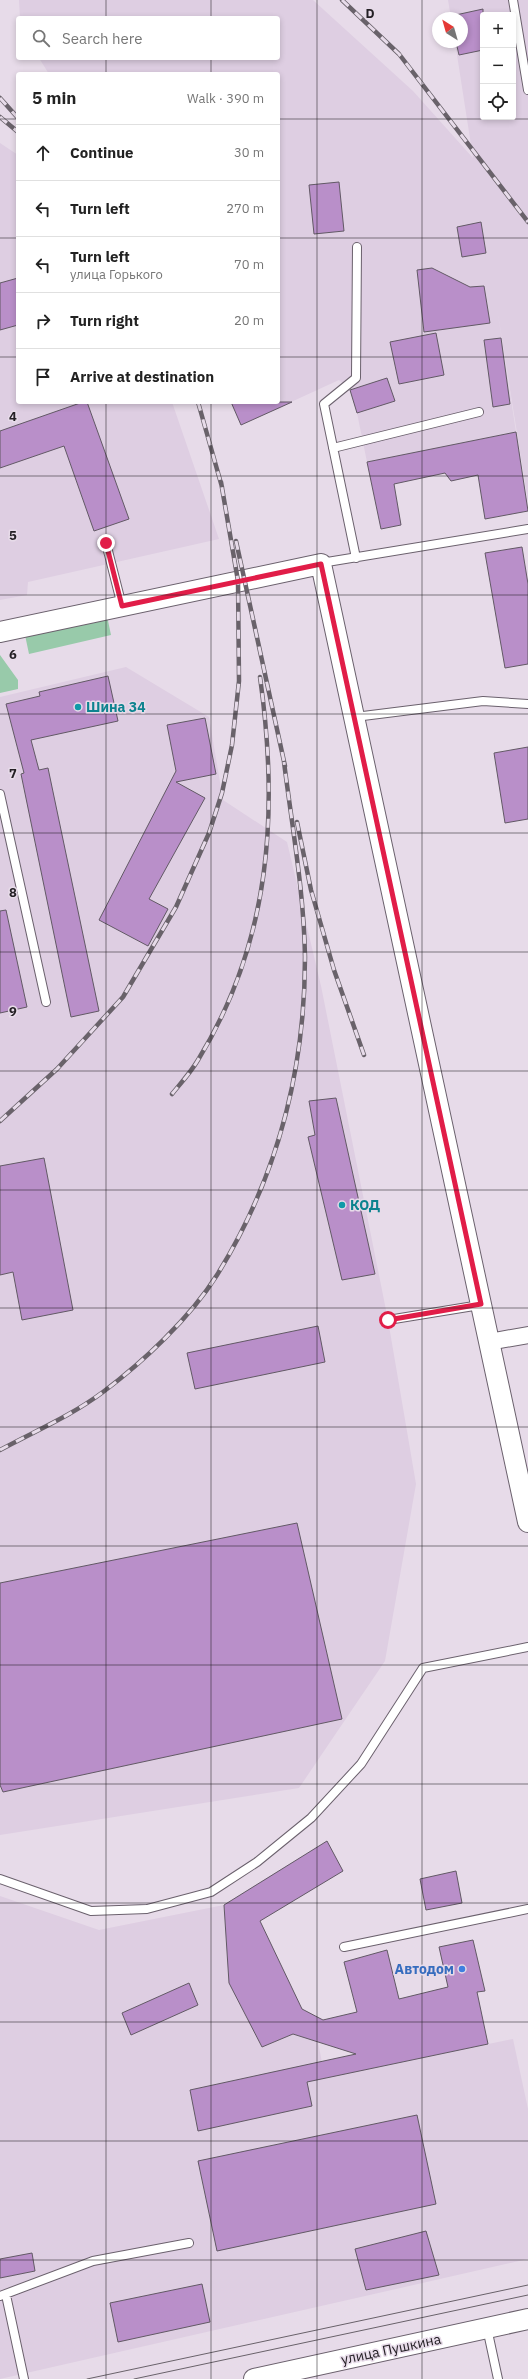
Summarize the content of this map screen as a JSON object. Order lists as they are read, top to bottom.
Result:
{
  "streets": {
    "street": ["улица Пушкина"]
  },
  "places": ["Шина 34", "КОД", "Автодом"],
  "north": "top left",
  "page": {
    "map_buttons": ["+", "−"],
    "search": "Search here",
    "heading": ["5 min", "Walk · 390 m"],
    "list": [
      ["Continue", "30 m"],
      ["Turn left", "270 m"],
      ["Turn left", "улица Горького", "70 m"],
      ["Turn right", "20 m"],
      "Arrive at destination"
    ]
  },
  "grid": {
    "columns": ["D"],
    "rows": [
      "4",
      "5",
      "6",
      "7",
      "8",
      "9"
    ]
  }
}
